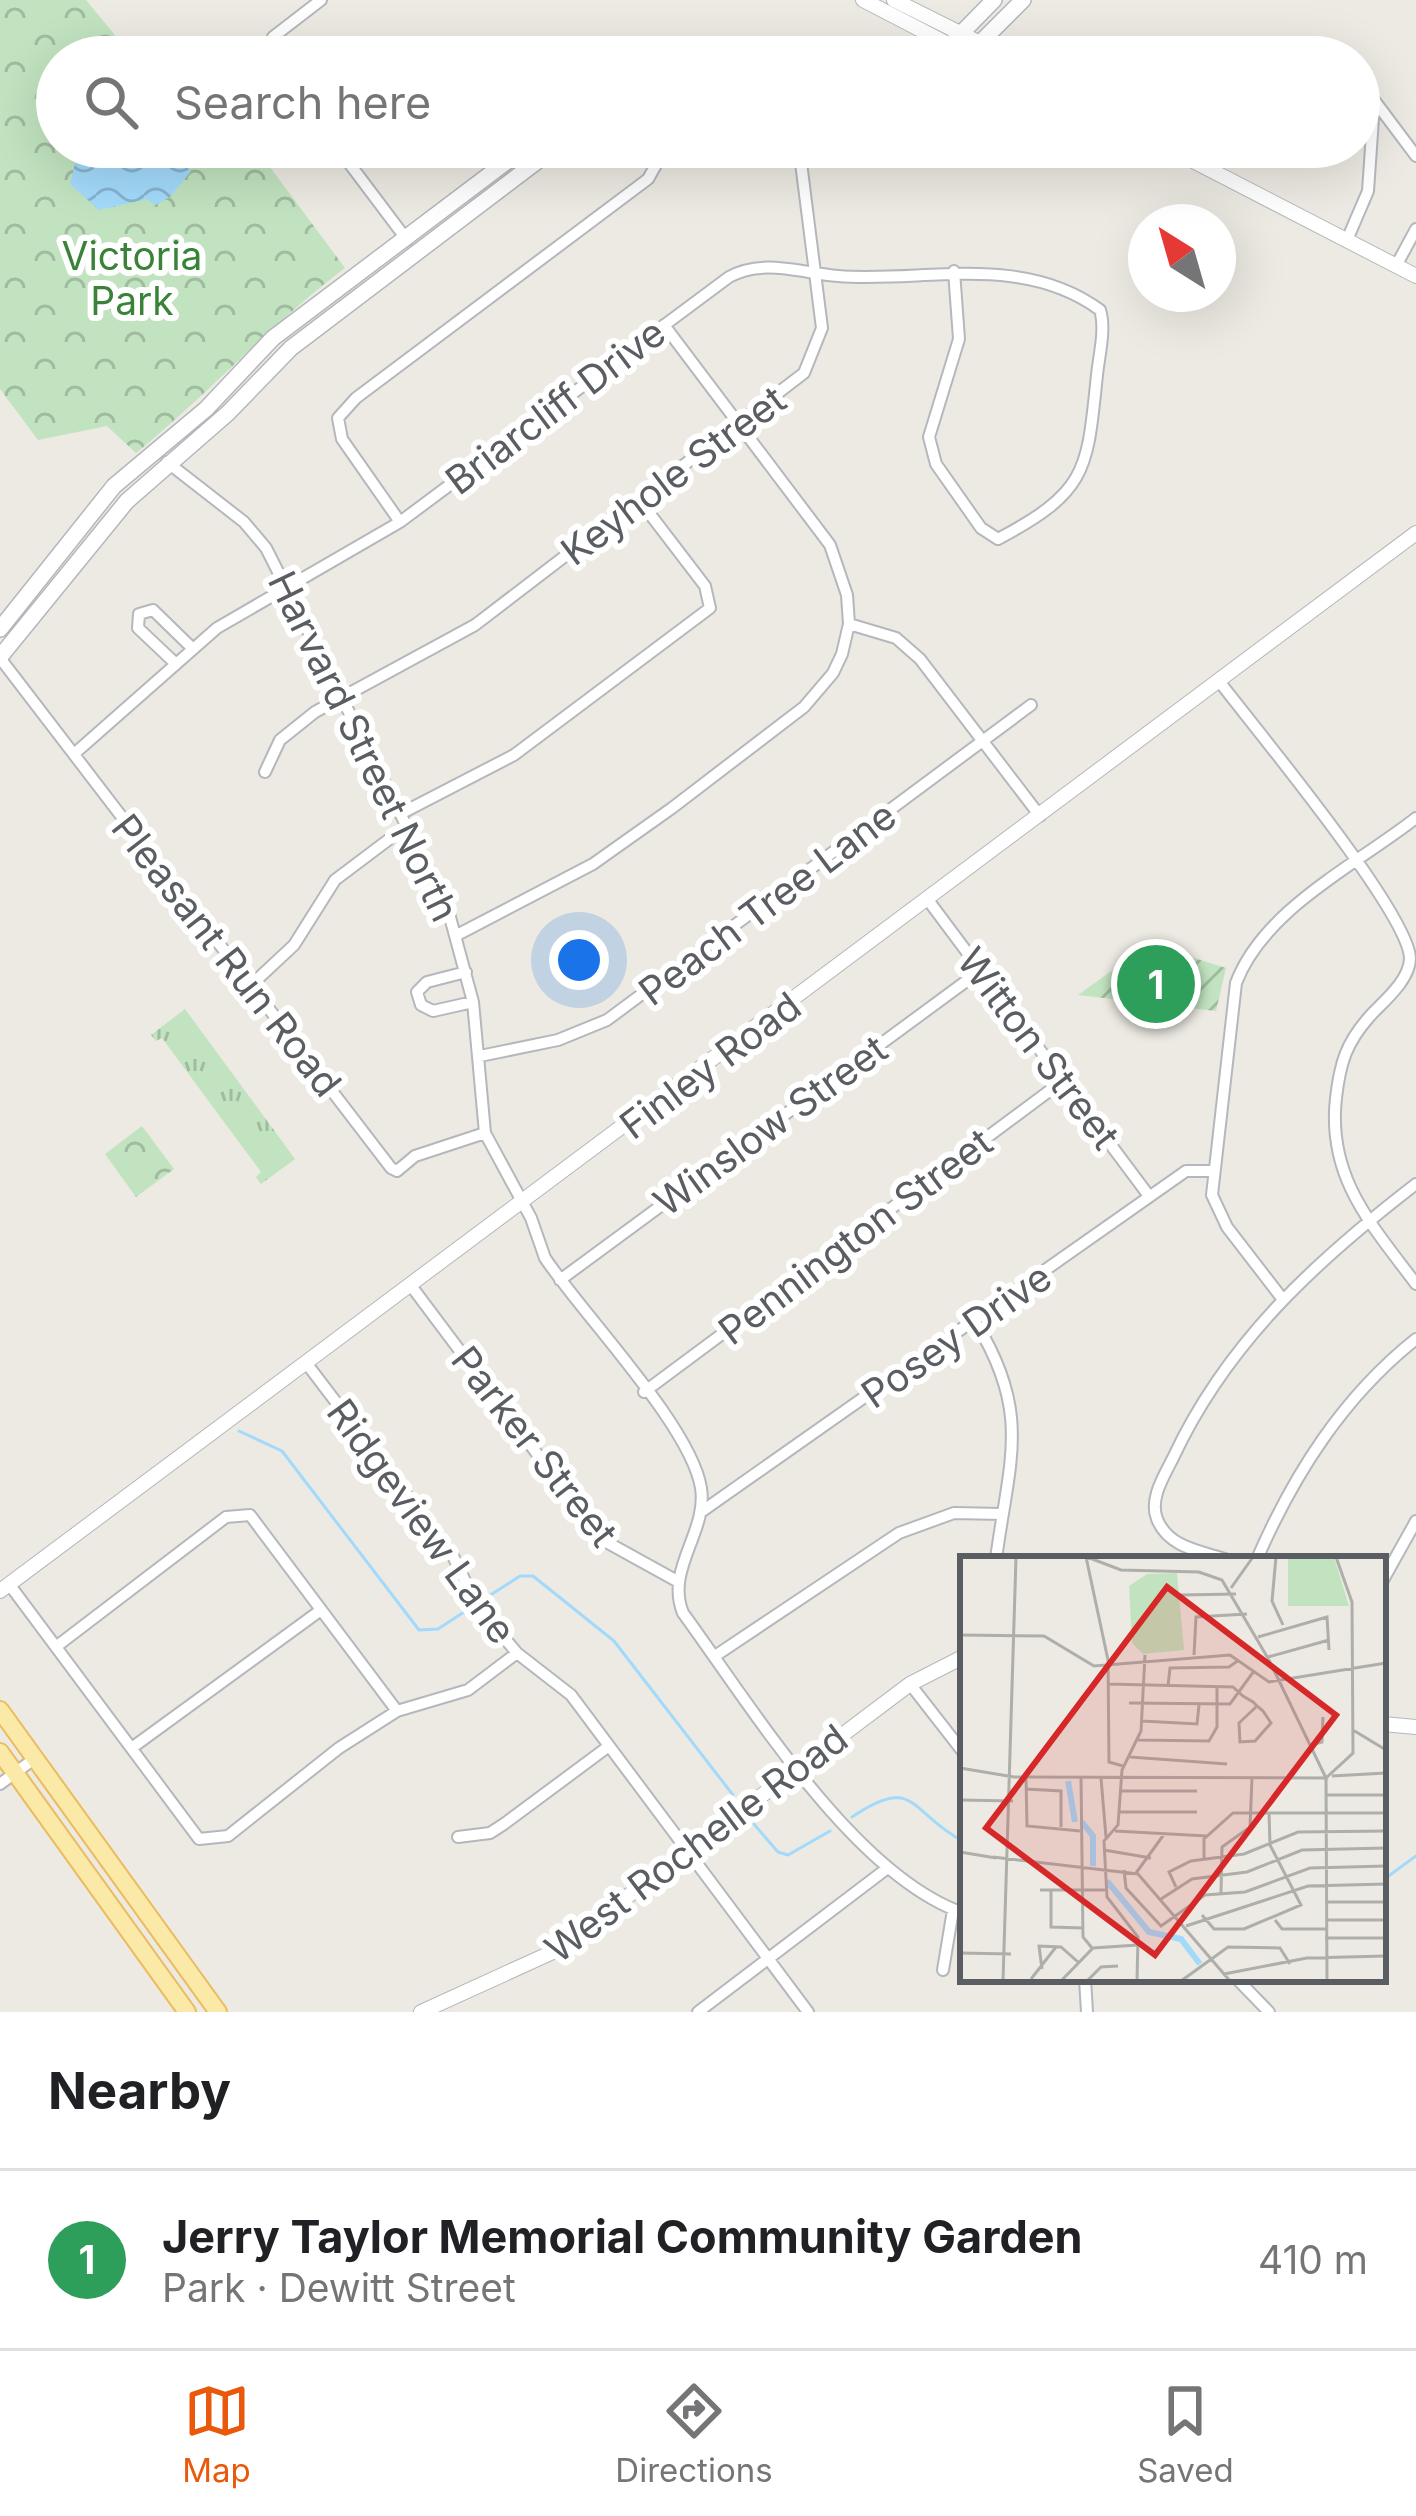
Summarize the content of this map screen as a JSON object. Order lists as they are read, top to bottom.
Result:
{
  "streets": {
    "street": [
      "Briarcliff Drive",
      "Keyhole Street",
      "Harvard Street North",
      "Peach Tree Lane",
      "Pleasant Run Road",
      "Witton Street",
      "Finley Road",
      "Winslow Street",
      "Pennington Street",
      "Posey Drive",
      "Parker Street",
      "Ridgeview Lane",
      "West Rochelle Road"
    ]
  },
  "crossings": [
    ["Briarcliff Drive", "Keyhole Street"],
    ["Briarcliff Drive", "Harvard Street North"],
    ["Briarcliff Drive", "Pleasant Run Road"],
    ["Keyhole Street", "Harvard Street North"],
    ["Harvard Street North", "Peach Tree Lane"],
    ["Harvard Street North", "Pleasant Run Road"],
    ["Harvard Street North", "Finley Road"],
    ["Harvard Street North", "Winslow Street"],
    ["Harvard Street North", "Pennington Street"],
    ["Harvard Street North", "Posey Drive"],
    ["Witton Street", "Finley Road"],
    ["Witton Street", "Winslow Street"],
    ["Witton Street", "Pennington Street"],
    ["Witton Street", "Posey Drive"],
    ["Finley Road", "Parker Street"],
    ["Finley Road", "Ridgeview Lane"],
    ["Ridgeview Lane", "West Rochelle Road"]
  ],
  "parks": ["Victoria Park"],
  "north": "top left",
  "page": {
    "search": "Search here",
    "pins": "1",
    "heading": "Nearby",
    "list": [
      {
        "mark": "1",
        "name": "Jerry Taylor Memorial Community Garden",
        "note": "Park · Dewitt Street",
        "value": "410 m"
      }
    ],
    "nav": ["Map", "Directions", "Saved"]
  }
}
